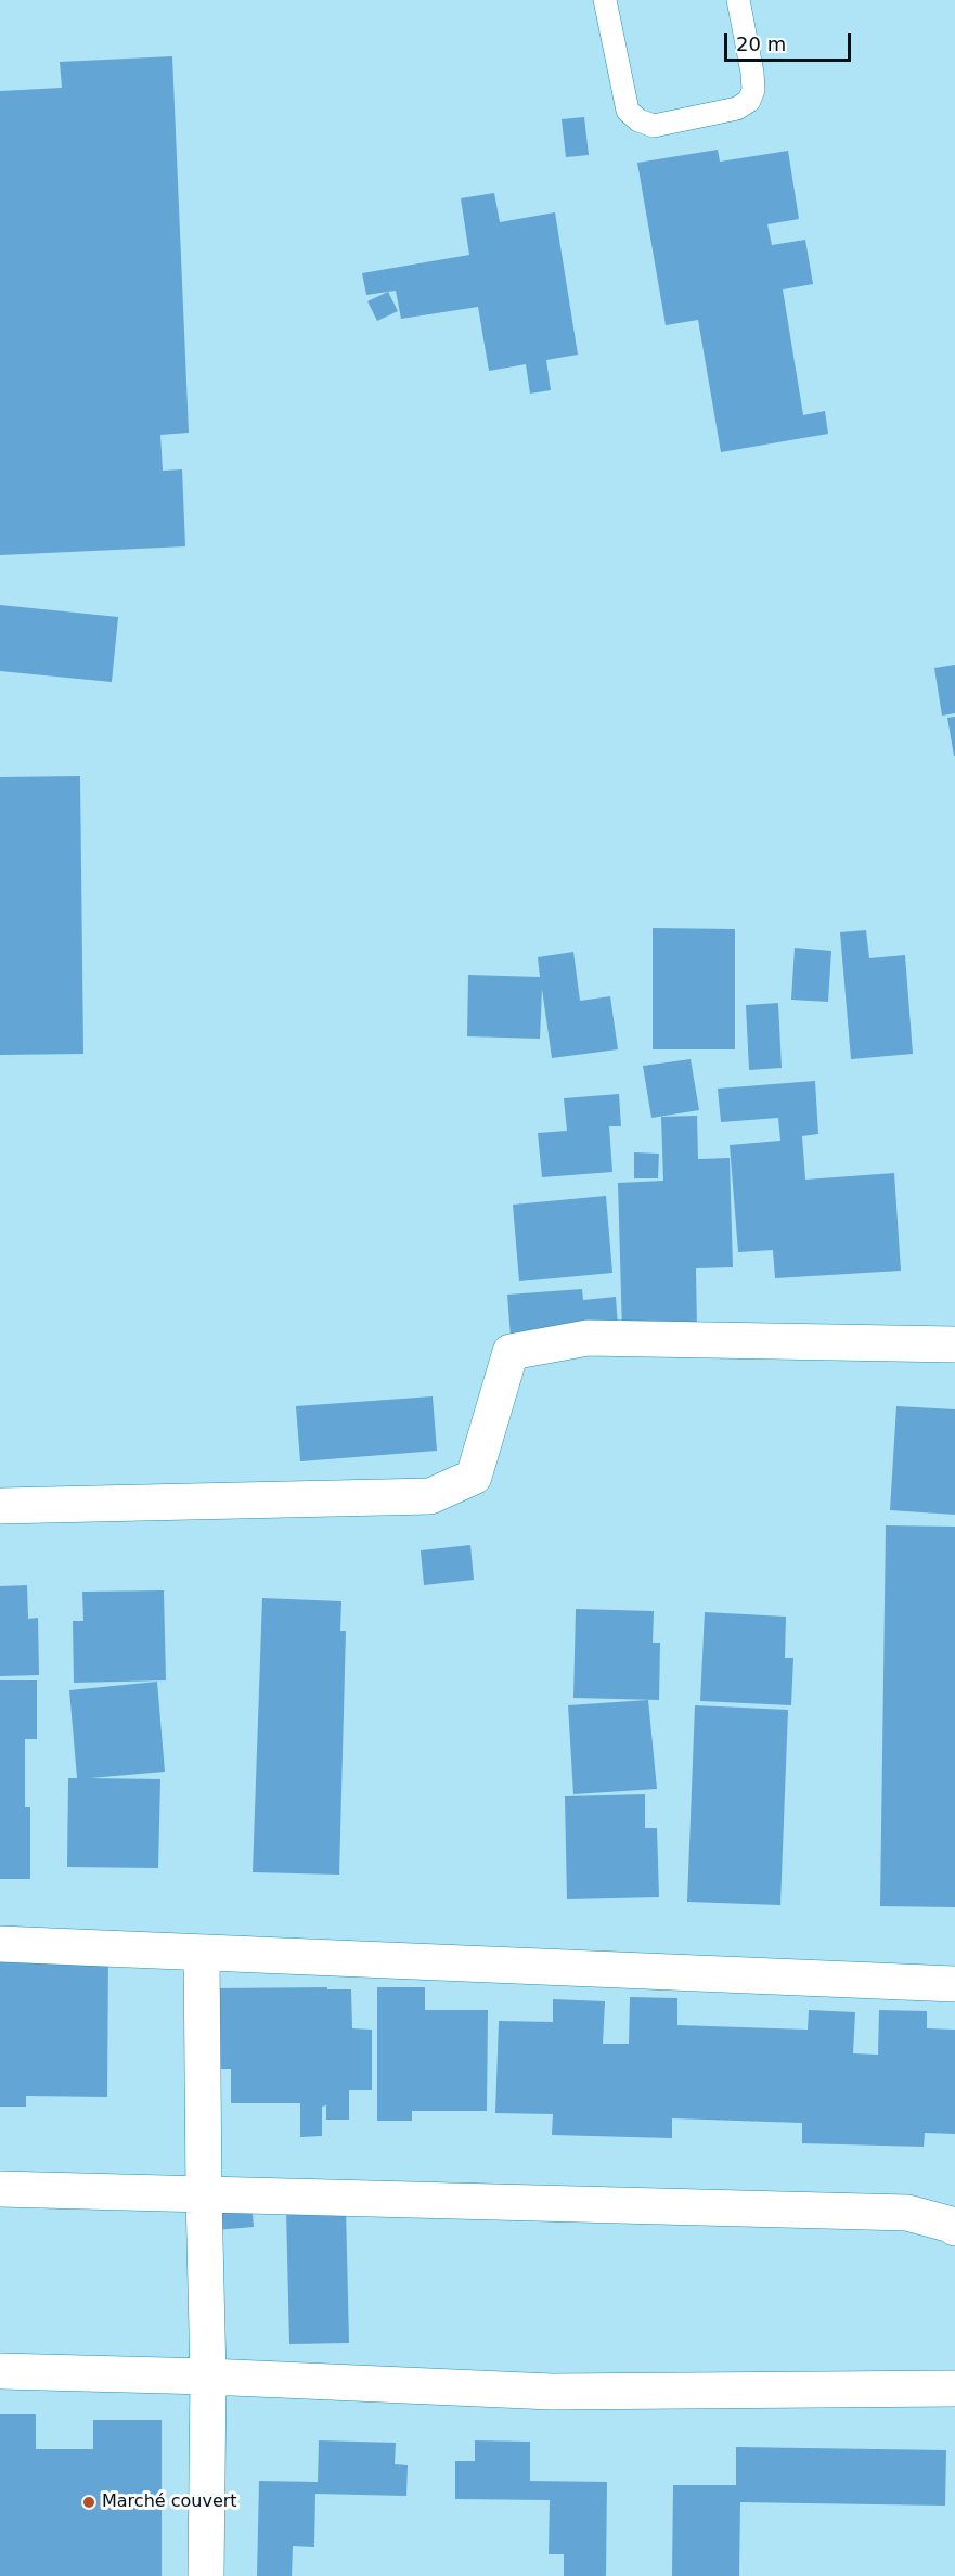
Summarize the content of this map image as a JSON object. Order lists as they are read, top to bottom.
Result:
{
  "places": ["Marché couvert"],
  "scale_bar": "20 m"
}
